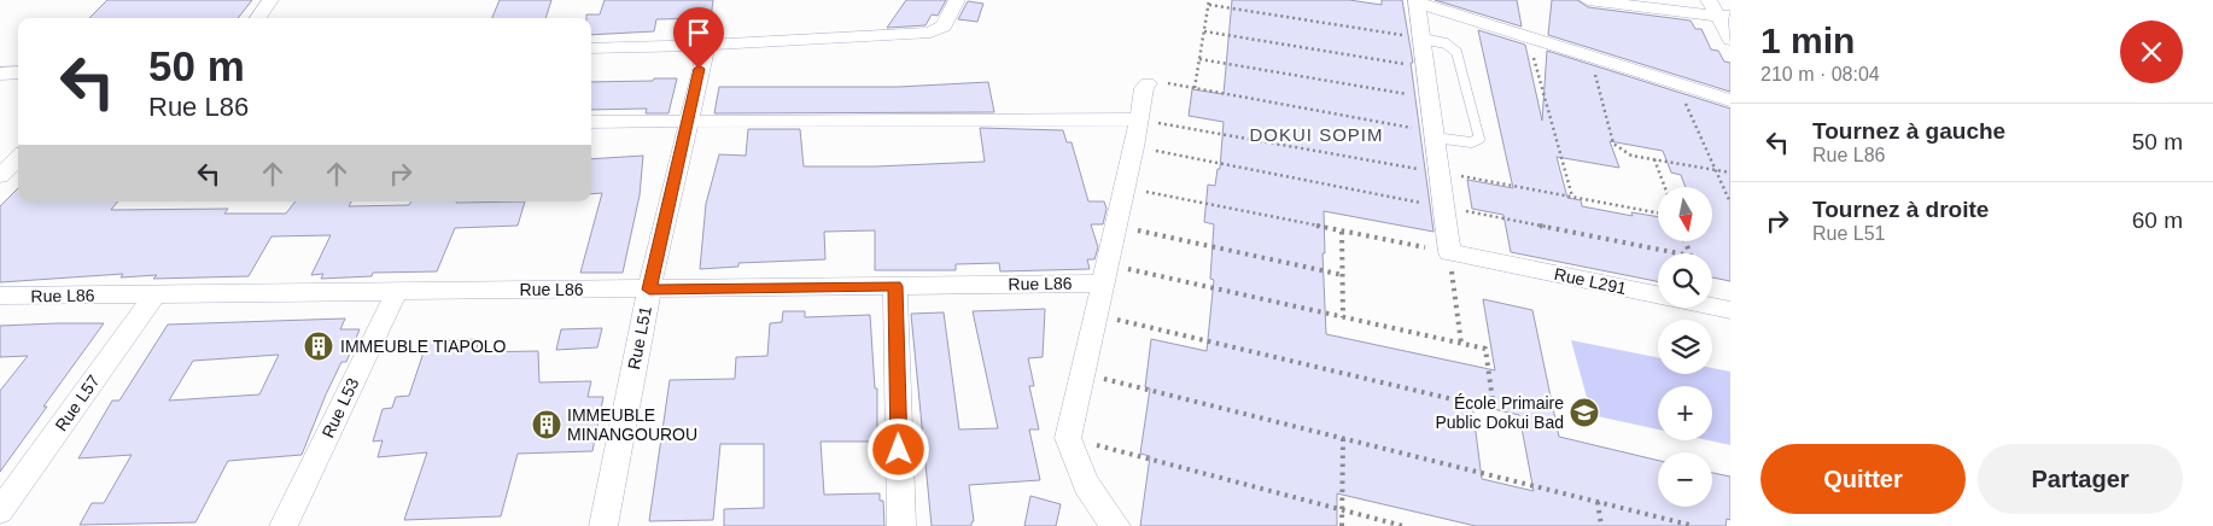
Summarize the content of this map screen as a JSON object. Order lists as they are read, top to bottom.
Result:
{
  "streets": {
    "street": [
      "Rue L291",
      "Rue L86",
      "Rue L51",
      "Rue L57",
      "Rue L53"
    ]
  },
  "crossings": [
    ["Rue L86", "Rue L51"],
    ["Rue L86", "Rue L57"],
    ["Rue L86", "Rue L53"]
  ],
  "districts": ["DOKUI SOPIM"],
  "places": {
    "building": ["IMMEUBLE TIAPOLO", "IMMEUBLE MINANGOUROU"],
    "school or university": ["École Primaire Public Dokui Bad"]
  },
  "north": "bottom",
  "page": {
    "heading": ["1 min", "210 m · 08:04"],
    "turn": ["50 m", "Rue L86"],
    "list": [
      {
        "name": "Tournez à gauche",
        "note": "Rue L86",
        "value": "50 m"
      },
      {
        "name": "Tournez à droite",
        "note": "Rue L51",
        "value": "60 m"
      }
    ],
    "map_buttons": ["+", "−"],
    "buttons": ["Quitter", "Partager"]
  }
}
